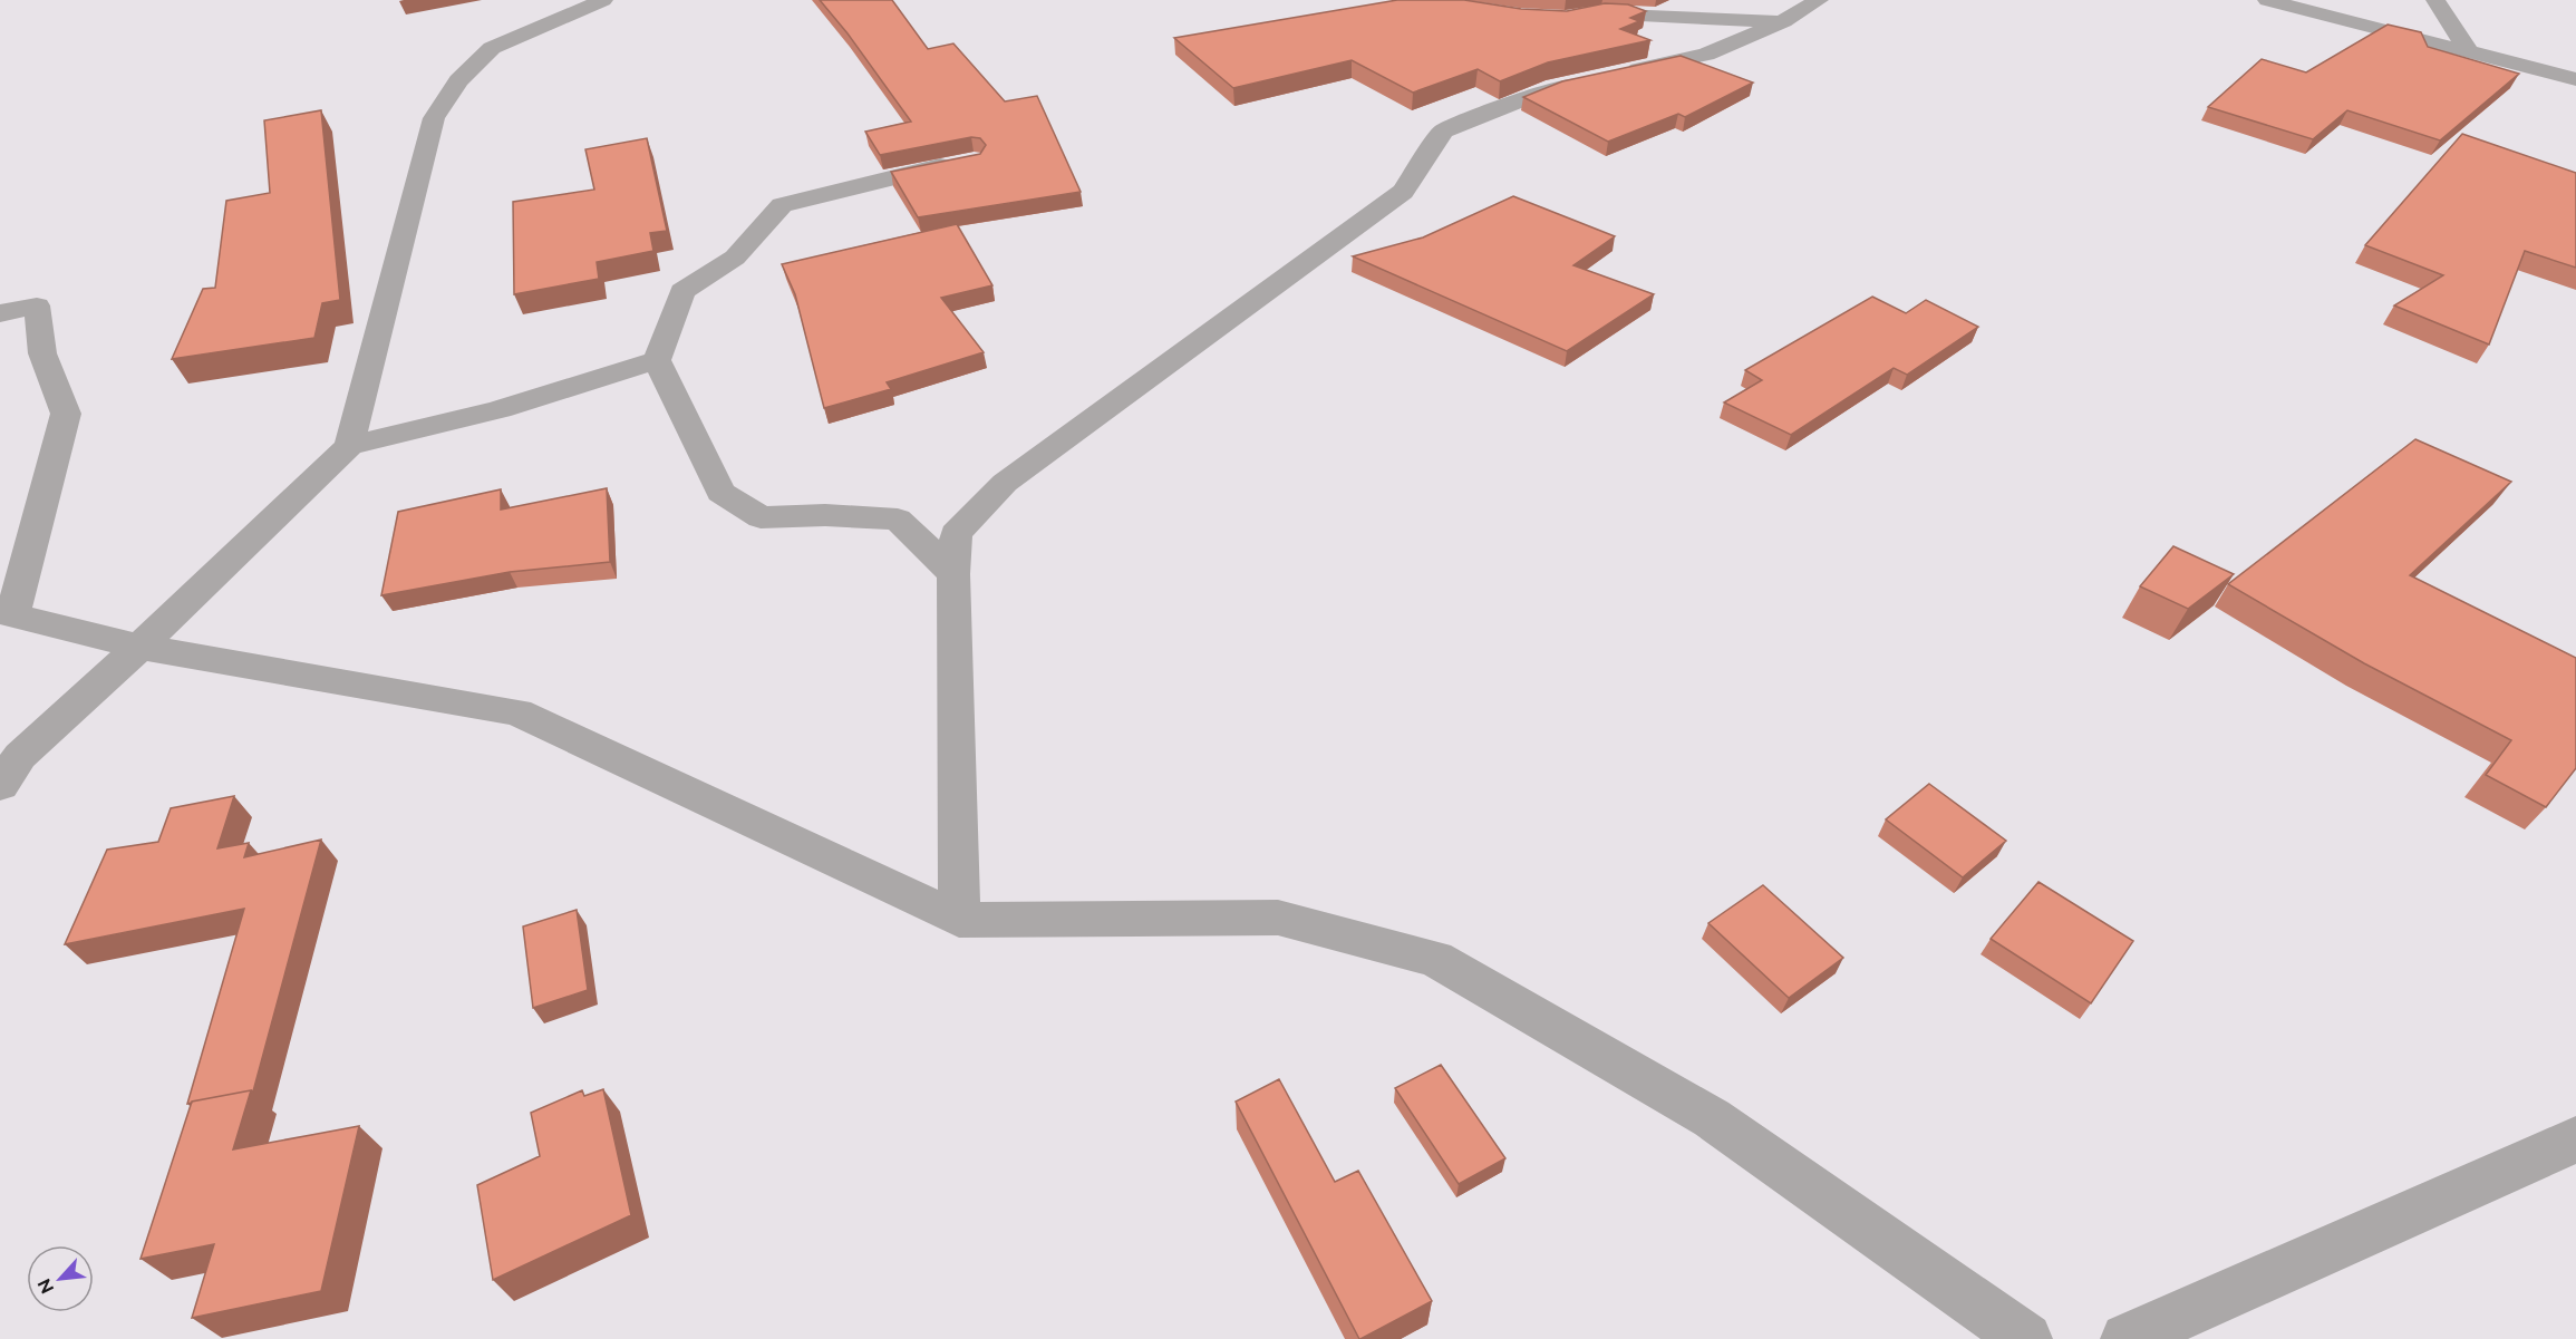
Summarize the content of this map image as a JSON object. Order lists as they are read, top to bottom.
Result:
{
  "north": "bottom left"
}
